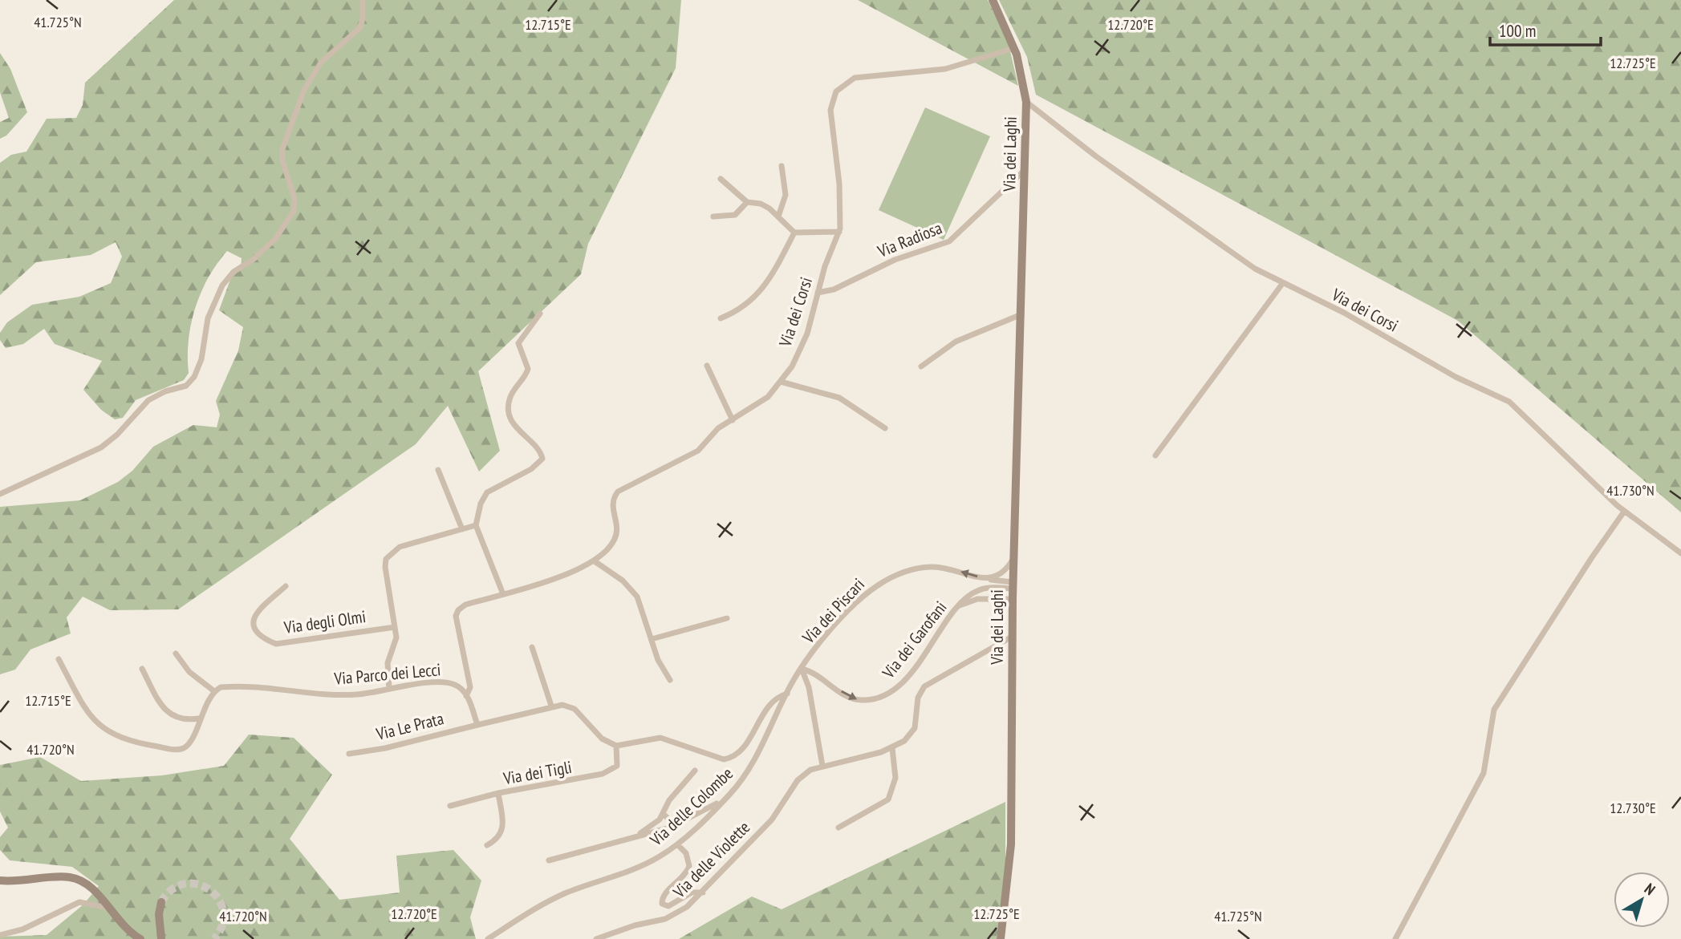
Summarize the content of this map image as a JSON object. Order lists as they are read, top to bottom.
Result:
{
  "streets": {
    "main road": ["Via dei Laghi"],
    "street": [
      "Via Radiosa",
      "Via dei Corsi",
      "Via dei Piscari",
      "Via degli Olmi",
      "Via dei Garofani",
      "Via Parco dei Lecci",
      "Via Le Prata",
      "Via dei Tigli",
      "Via delle Colombe",
      "Via delle Violette"
    ]
  },
  "crossings": [
    ["Via dei Laghi", "Via Radiosa"],
    ["Via dei Laghi", "Via dei Corsi"],
    ["Via dei Laghi", "Via dei Piscari"],
    ["Via dei Laghi", "Via dei Garofani"],
    ["Via Radiosa", "Via dei Corsi"],
    ["Via dei Corsi", "Via Parco dei Lecci"],
    ["Via dei Piscari", "Via dei Garofani"],
    ["Via dei Piscari", "Via delle Colombe"],
    ["Via dei Garofani", "Via delle Colombe"]
  ],
  "one_way": ["Via dei Piscari", "Via dei Garofani"],
  "scale_bar": "100 m",
  "north": "top right",
  "coordinates": [
    "41.725°N",
    "12.715°E",
    "12.720°E",
    "12.725°E",
    "41.730°N",
    "41.720°N",
    "12.730°E"
  ]
}
